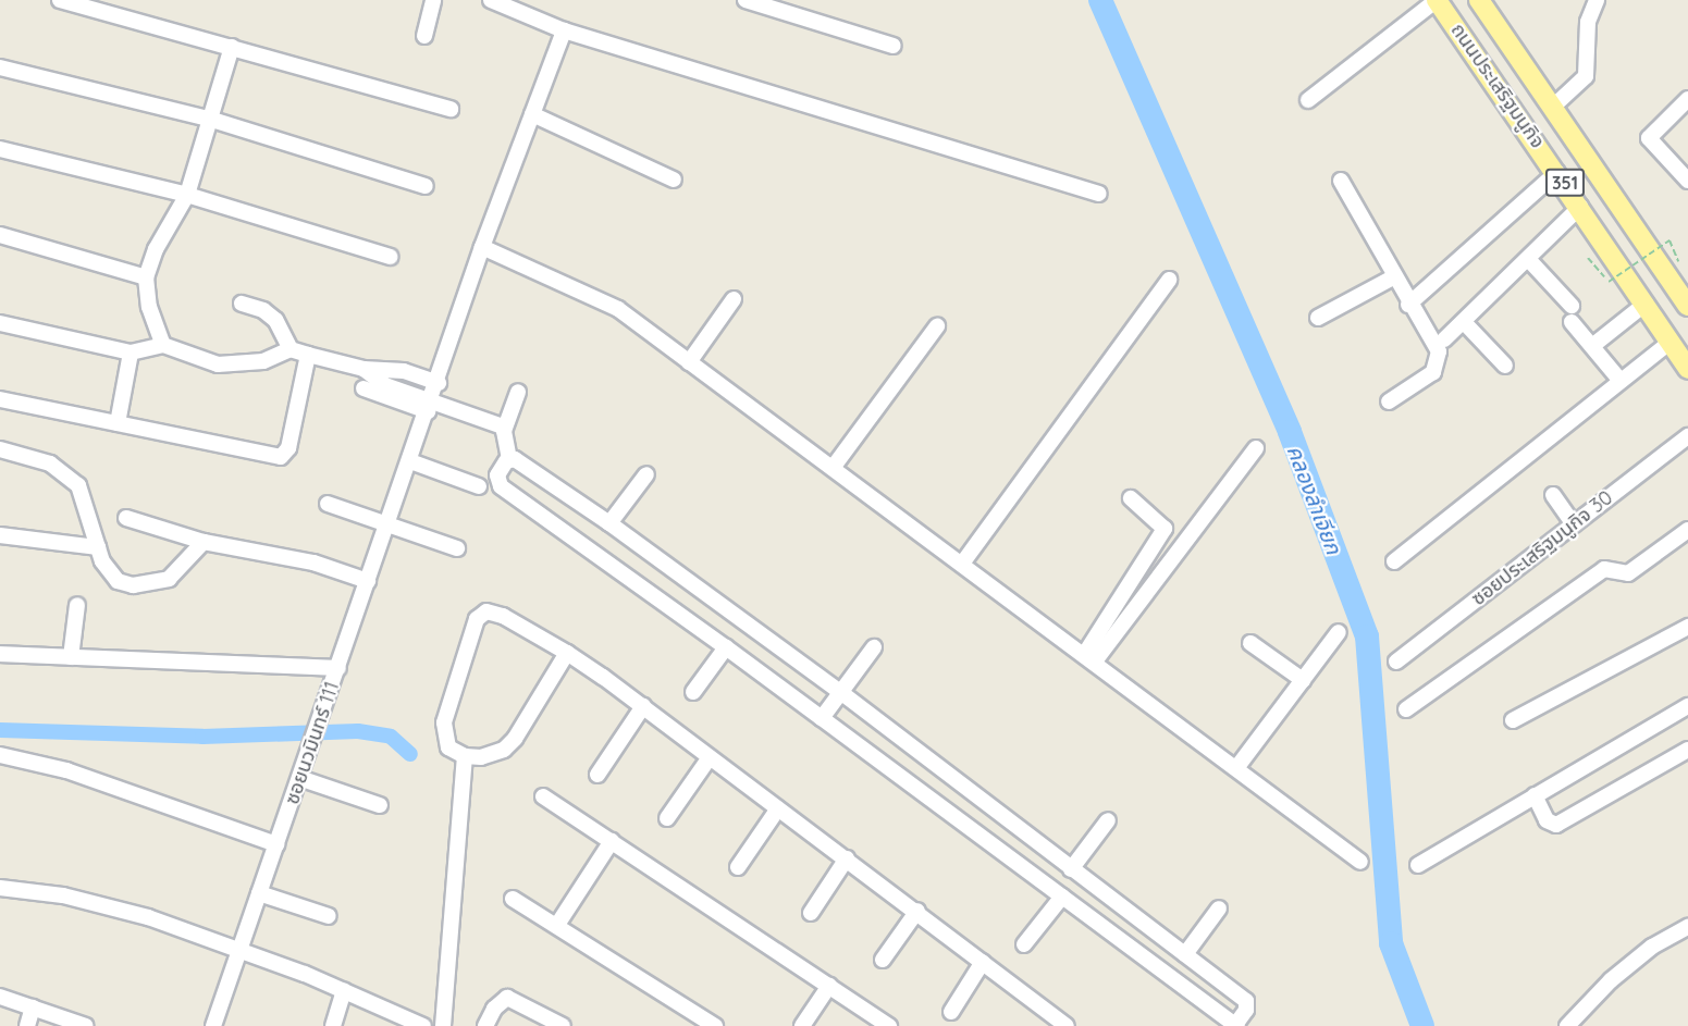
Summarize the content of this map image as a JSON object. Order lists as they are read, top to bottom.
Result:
{
  "streets": {
    "main road": ["ถนนประเสริฐมนูกิจ", "351"],
    "street": ["ซอยประเสริฐมนูกิจ 30", "ซอยนวมินทร์ 111"]
  },
  "water": ["คลองลำเจียก"]
}
